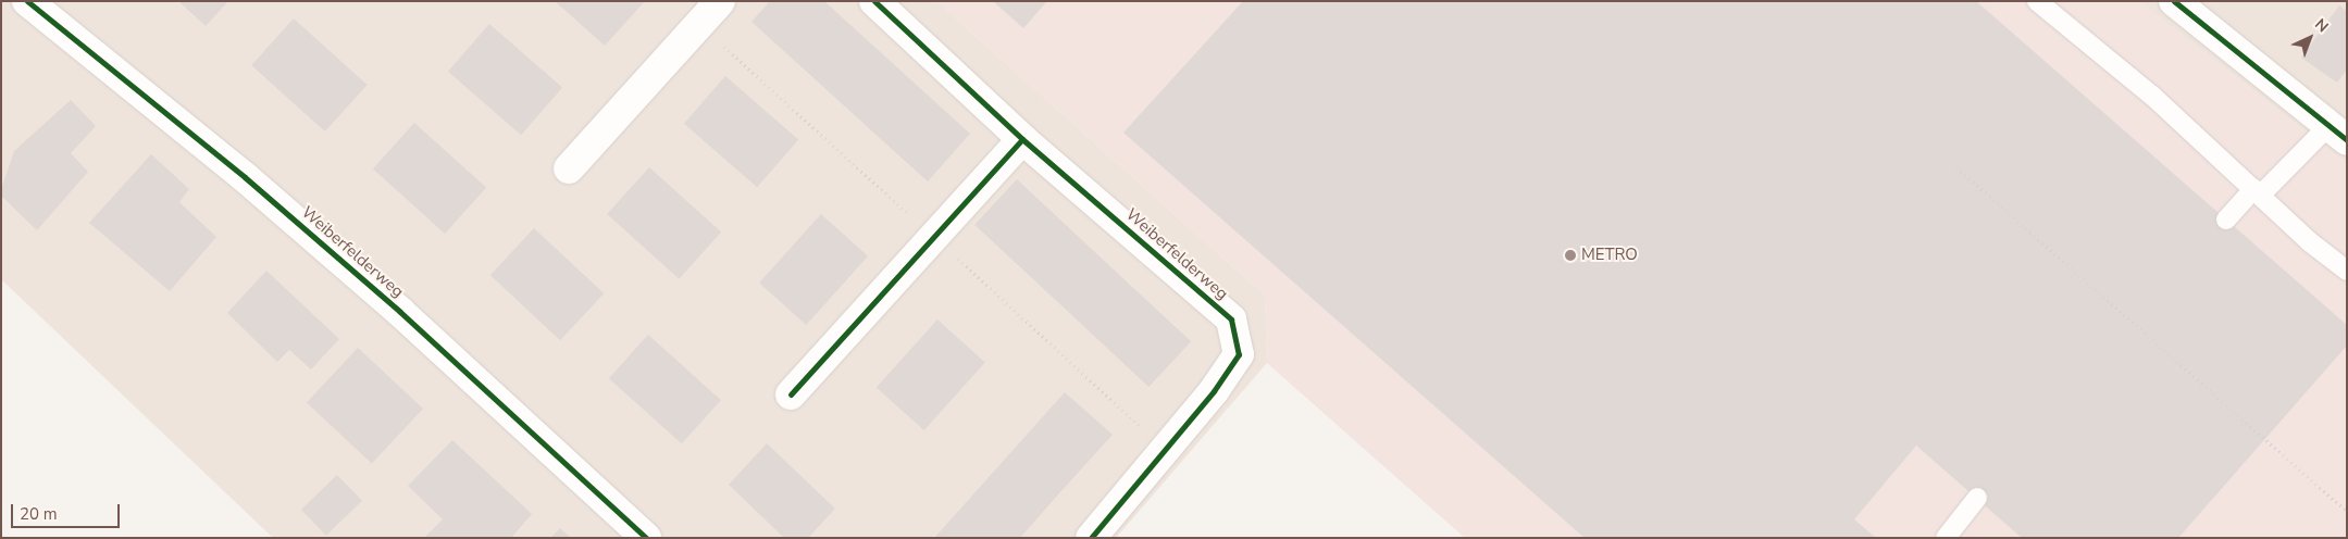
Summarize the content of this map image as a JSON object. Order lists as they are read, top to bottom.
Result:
{
  "streets": {
    "street": ["Weiberfelderweg"]
  },
  "places": ["METRO"],
  "scale_bar": "20 m",
  "north": "top right"
}
